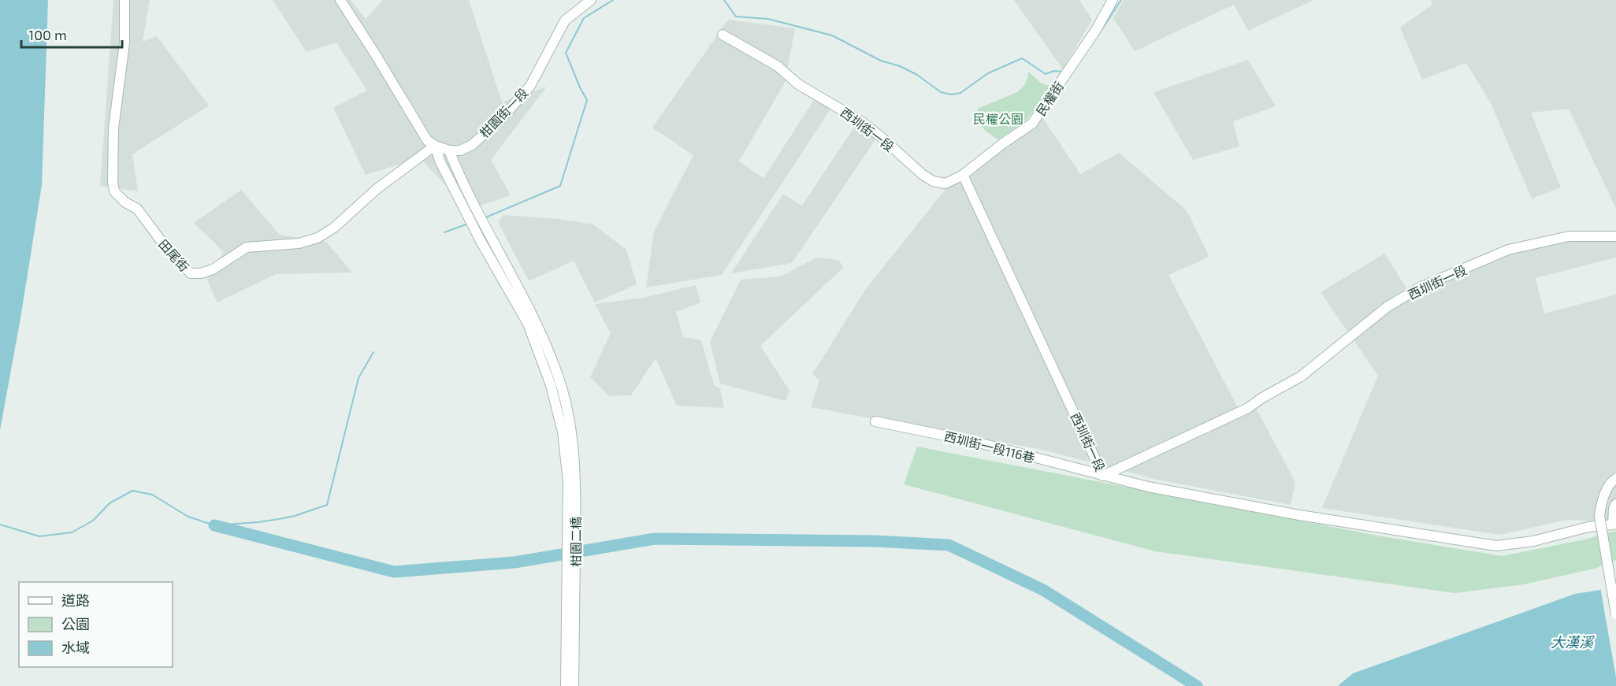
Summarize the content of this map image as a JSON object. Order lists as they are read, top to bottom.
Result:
{
  "streets": {
    "street": [
      "民權街",
      "柑園街一段",
      "西圳街一段",
      "田尾街",
      "西圳街一段116巷",
      "柑園二橋"
    ]
  },
  "crossings": [
    ["民權街", "西圳街一段"],
    ["西圳街一段", "西圳街一段116巷"]
  ],
  "water": ["大漢溪"],
  "parks": ["民權公園"],
  "legend": ["道路", "公園", "水域"],
  "scale_bar": "100 m"
}
